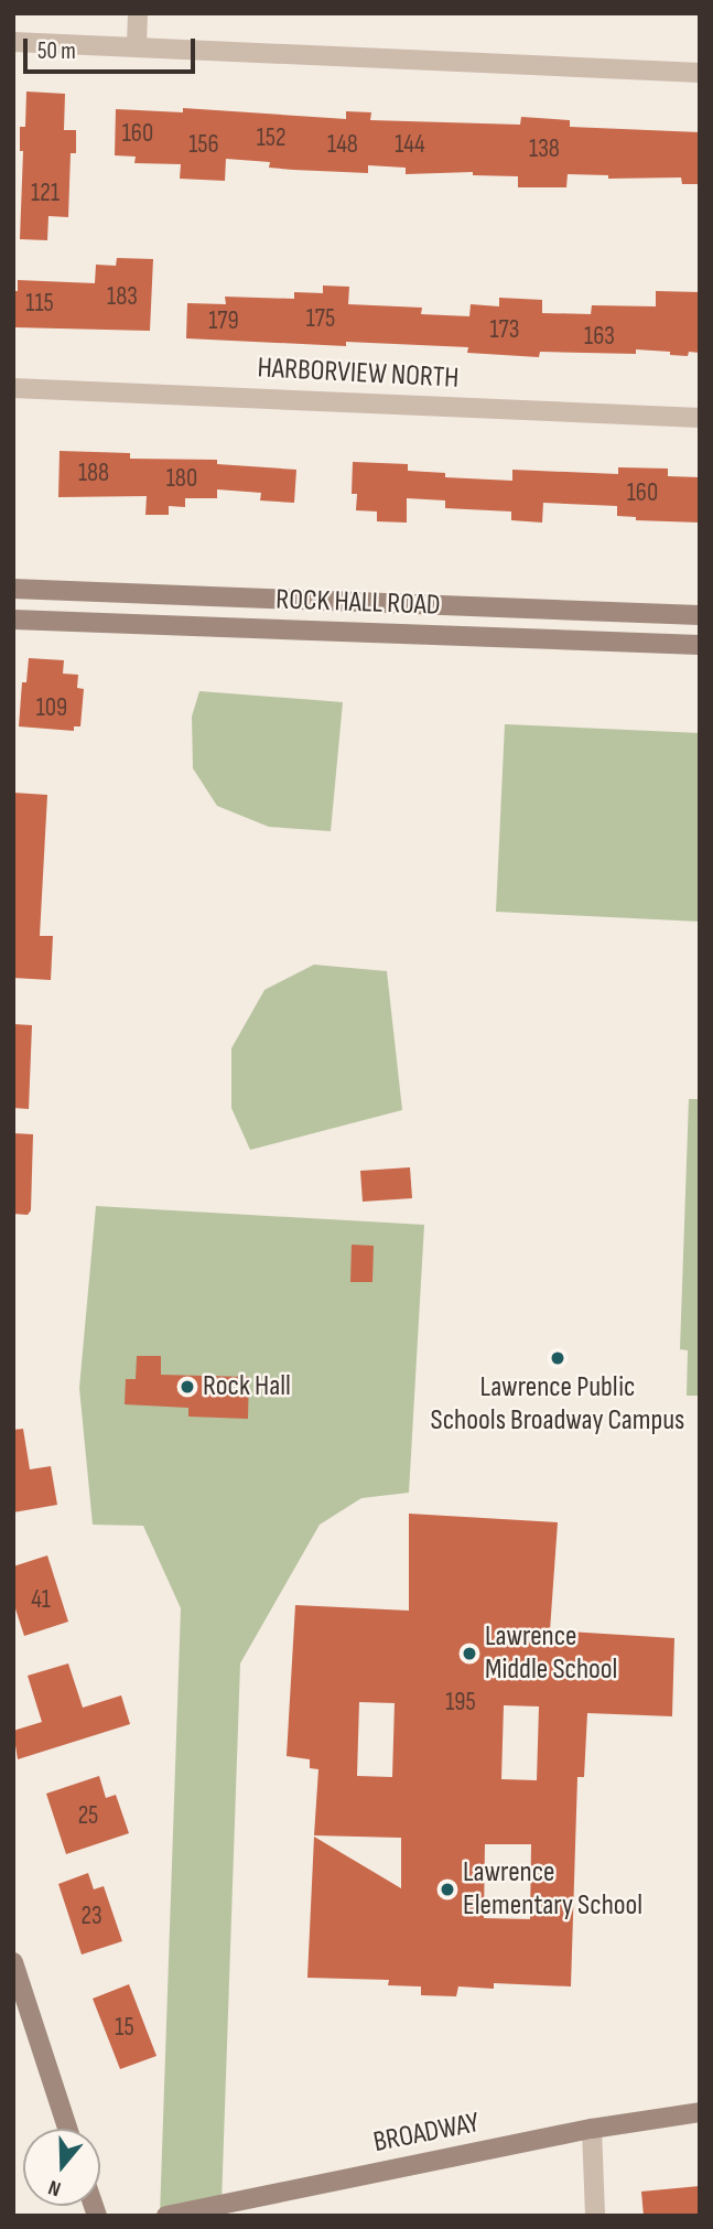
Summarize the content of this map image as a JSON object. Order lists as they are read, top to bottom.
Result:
{
  "streets": {
    "main road": ["ROCK HALL ROAD", "BROADWAY"],
    "street": ["HARBORVIEW NORTH"]
  },
  "places": [
    "Lawrence Public Schools Broadway Campus",
    "Rock Hall",
    "Lawrence Middle School",
    "Lawrence Elementary School"
  ],
  "house_numbers": [
    "160",
    "152",
    "156",
    "148",
    "144",
    "138",
    "121",
    "183",
    "115",
    "175",
    "179",
    "173",
    "163",
    "188",
    "180",
    "160",
    "109",
    "41",
    "195",
    "25",
    "23",
    "15"
  ],
  "scale_bar": "50 m",
  "north": "bottom"
}
